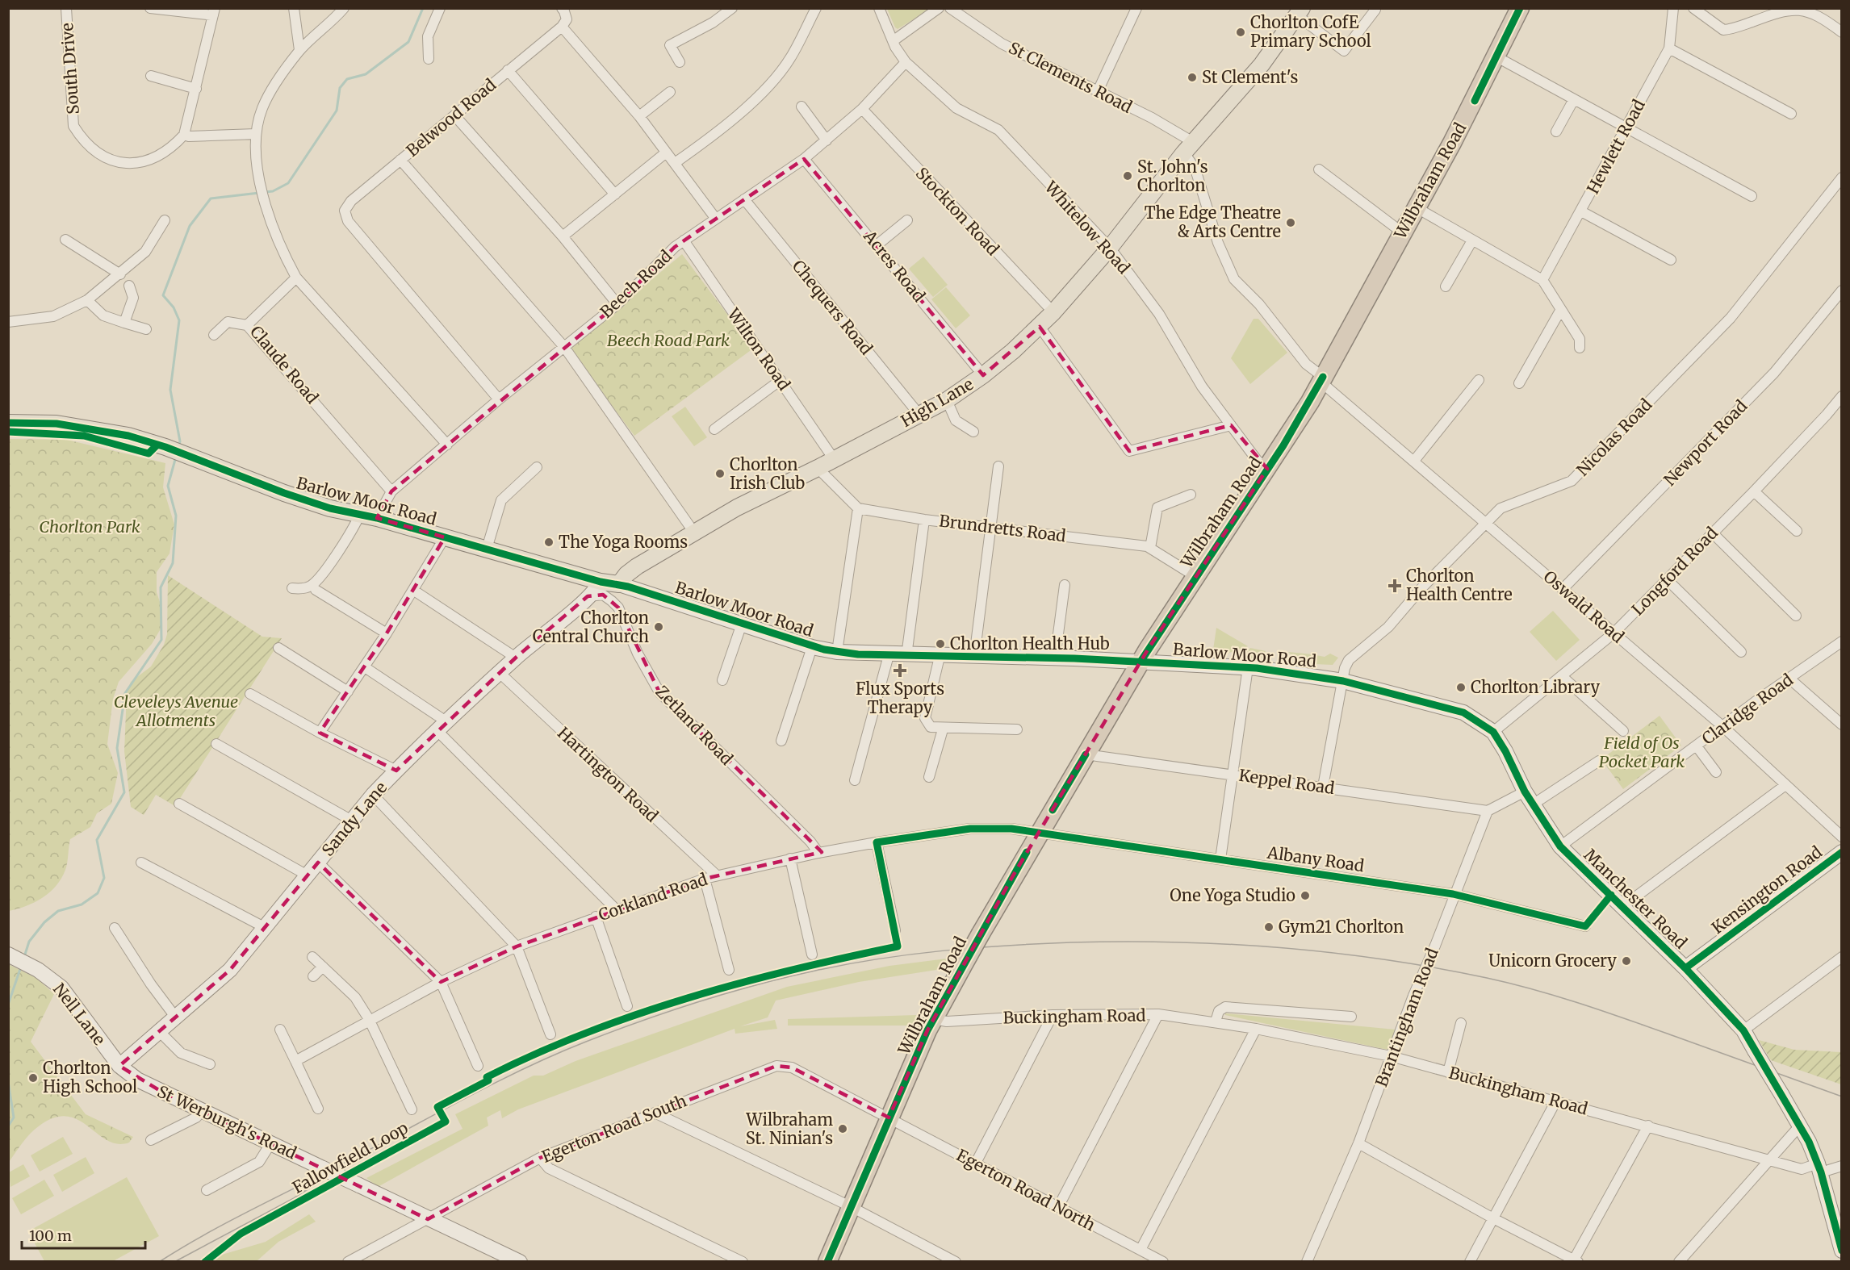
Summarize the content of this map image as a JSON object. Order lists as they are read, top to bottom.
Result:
{
  "streets": {
    "highway": ["Wilbraham Road"],
    "main road": [
      "High Lane",
      "Barlow Moor Road",
      "Sandy Lane",
      "Kensington Road",
      "Manchester Road",
      "Nell Lane",
      "St Werburgh's Road"
    ],
    "street": [
      "South Drive",
      "St Clements Road",
      "Belwood Road",
      "Hewlett Road",
      "Stockton Road",
      "Whitelow Road",
      "Acres Road",
      "Beech Road",
      "Chequers Road",
      "Wilton Road",
      "Claude Road",
      "Nicolas Road",
      "Newport Road",
      "Brundretts Road",
      "Longford Road",
      "Oswald Road",
      "Claridge Road",
      "Zetland Road",
      "Hartington Road",
      "Keppel Road",
      "Albany Road",
      "Corkland Road",
      "Buckingham Road",
      "Brantingham Road",
      "Egerton Road South",
      "Egerton Road North"
    ],
    "cycle path": ["Fallowfield Loop"]
  },
  "crossings": [
    ["St Clements Road", "High Lane"],
    ["Belwood Road", "Beech Road"],
    ["Wilbraham Road", "Whitelow Road"],
    ["Wilbraham Road", "Barlow Moor Road"],
    ["Wilbraham Road", "Brundretts Road"],
    ["Wilbraham Road", "Oswald Road"],
    ["Wilbraham Road", "Keppel Road"],
    ["Wilbraham Road", "Albany Road"],
    ["Wilbraham Road", "Corkland Road"],
    ["Wilbraham Road", "Buckingham Road"],
    ["Wilbraham Road", "Egerton Road South"],
    ["Wilbraham Road", "Egerton Road North"],
    ["Stockton Road", "Beech Road"],
    ["Stockton Road", "High Lane"],
    ["Whitelow Road", "Beech Road"],
    ["Whitelow Road", "High Lane"],
    ["Acres Road", "Beech Road"],
    ["Acres Road", "High Lane"],
    ["Beech Road", "Chequers Road"],
    ["Beech Road", "Wilton Road"],
    ["Beech Road", "Claude Road"],
    ["Beech Road", "Barlow Moor Road"],
    ["Chequers Road", "High Lane"],
    ["Wilton Road", "High Lane"],
    ["High Lane", "Barlow Moor Road"],
    ["Nicolas Road", "Barlow Moor Road"],
    ["Nicolas Road", "Oswald Road"],
    ["Nicolas Road", "Keppel Road"],
    ["Nicolas Road", "Manchester Road"],
    ["Newport Road", "Oswald Road"],
    ["Barlow Moor Road", "Sandy Lane"],
    ["Barlow Moor Road", "Manchester Road"],
    ["Longford Road", "Oswald Road"],
    ["Longford Road", "Manchester Road"],
    ["Oswald Road", "Claridge Road"],
    ["Claridge Road", "Manchester Road"],
    ["Zetland Road", "Sandy Lane"],
    ["Zetland Road", "Corkland Road"],
    ["Hartington Road", "Sandy Lane"],
    ["Hartington Road", "Corkland Road"],
    ["Keppel Road", "Brantingham Road"],
    ["Sandy Lane", "Nell Lane"],
    ["Sandy Lane", "St Werburgh's Road"],
    ["Albany Road", "Corkland Road"],
    ["Albany Road", "Brantingham Road"],
    ["Kensington Road", "Manchester Road"],
    ["Manchester Road", "Buckingham Road"],
    ["Nell Lane", "St Werburgh's Road"],
    ["Buckingham Road", "Brantingham Road"],
    ["St Werburgh's Road", "Egerton Road South"],
    ["Egerton Road South", "Egerton Road North"]
  ],
  "parks": [
    "Beech Road Park",
    "Chorlton Park",
    "Cleveleys Avenue Allotments",
    "Field of Os Pocket Park"
  ],
  "places": {
    "other": [
      "Chorlton CofE Primary School",
      "St Clement's",
      "St. John's Chorlton",
      "The Edge Theatre & Arts Centre",
      "Chorlton Irish Club",
      "The Yoga Rooms",
      "Chorlton Central Church",
      "Chorlton Health Hub",
      "Chorlton Library",
      "One Yoga Studio",
      "Gym21 Chorlton",
      "Unicorn Grocery",
      "Chorlton High School",
      "Wilbraham St. Ninian's"
    ],
    "health": ["Chorlton Health Centre", "Flux Sports Therapy"]
  },
  "scale_bar": "100 m"
}
